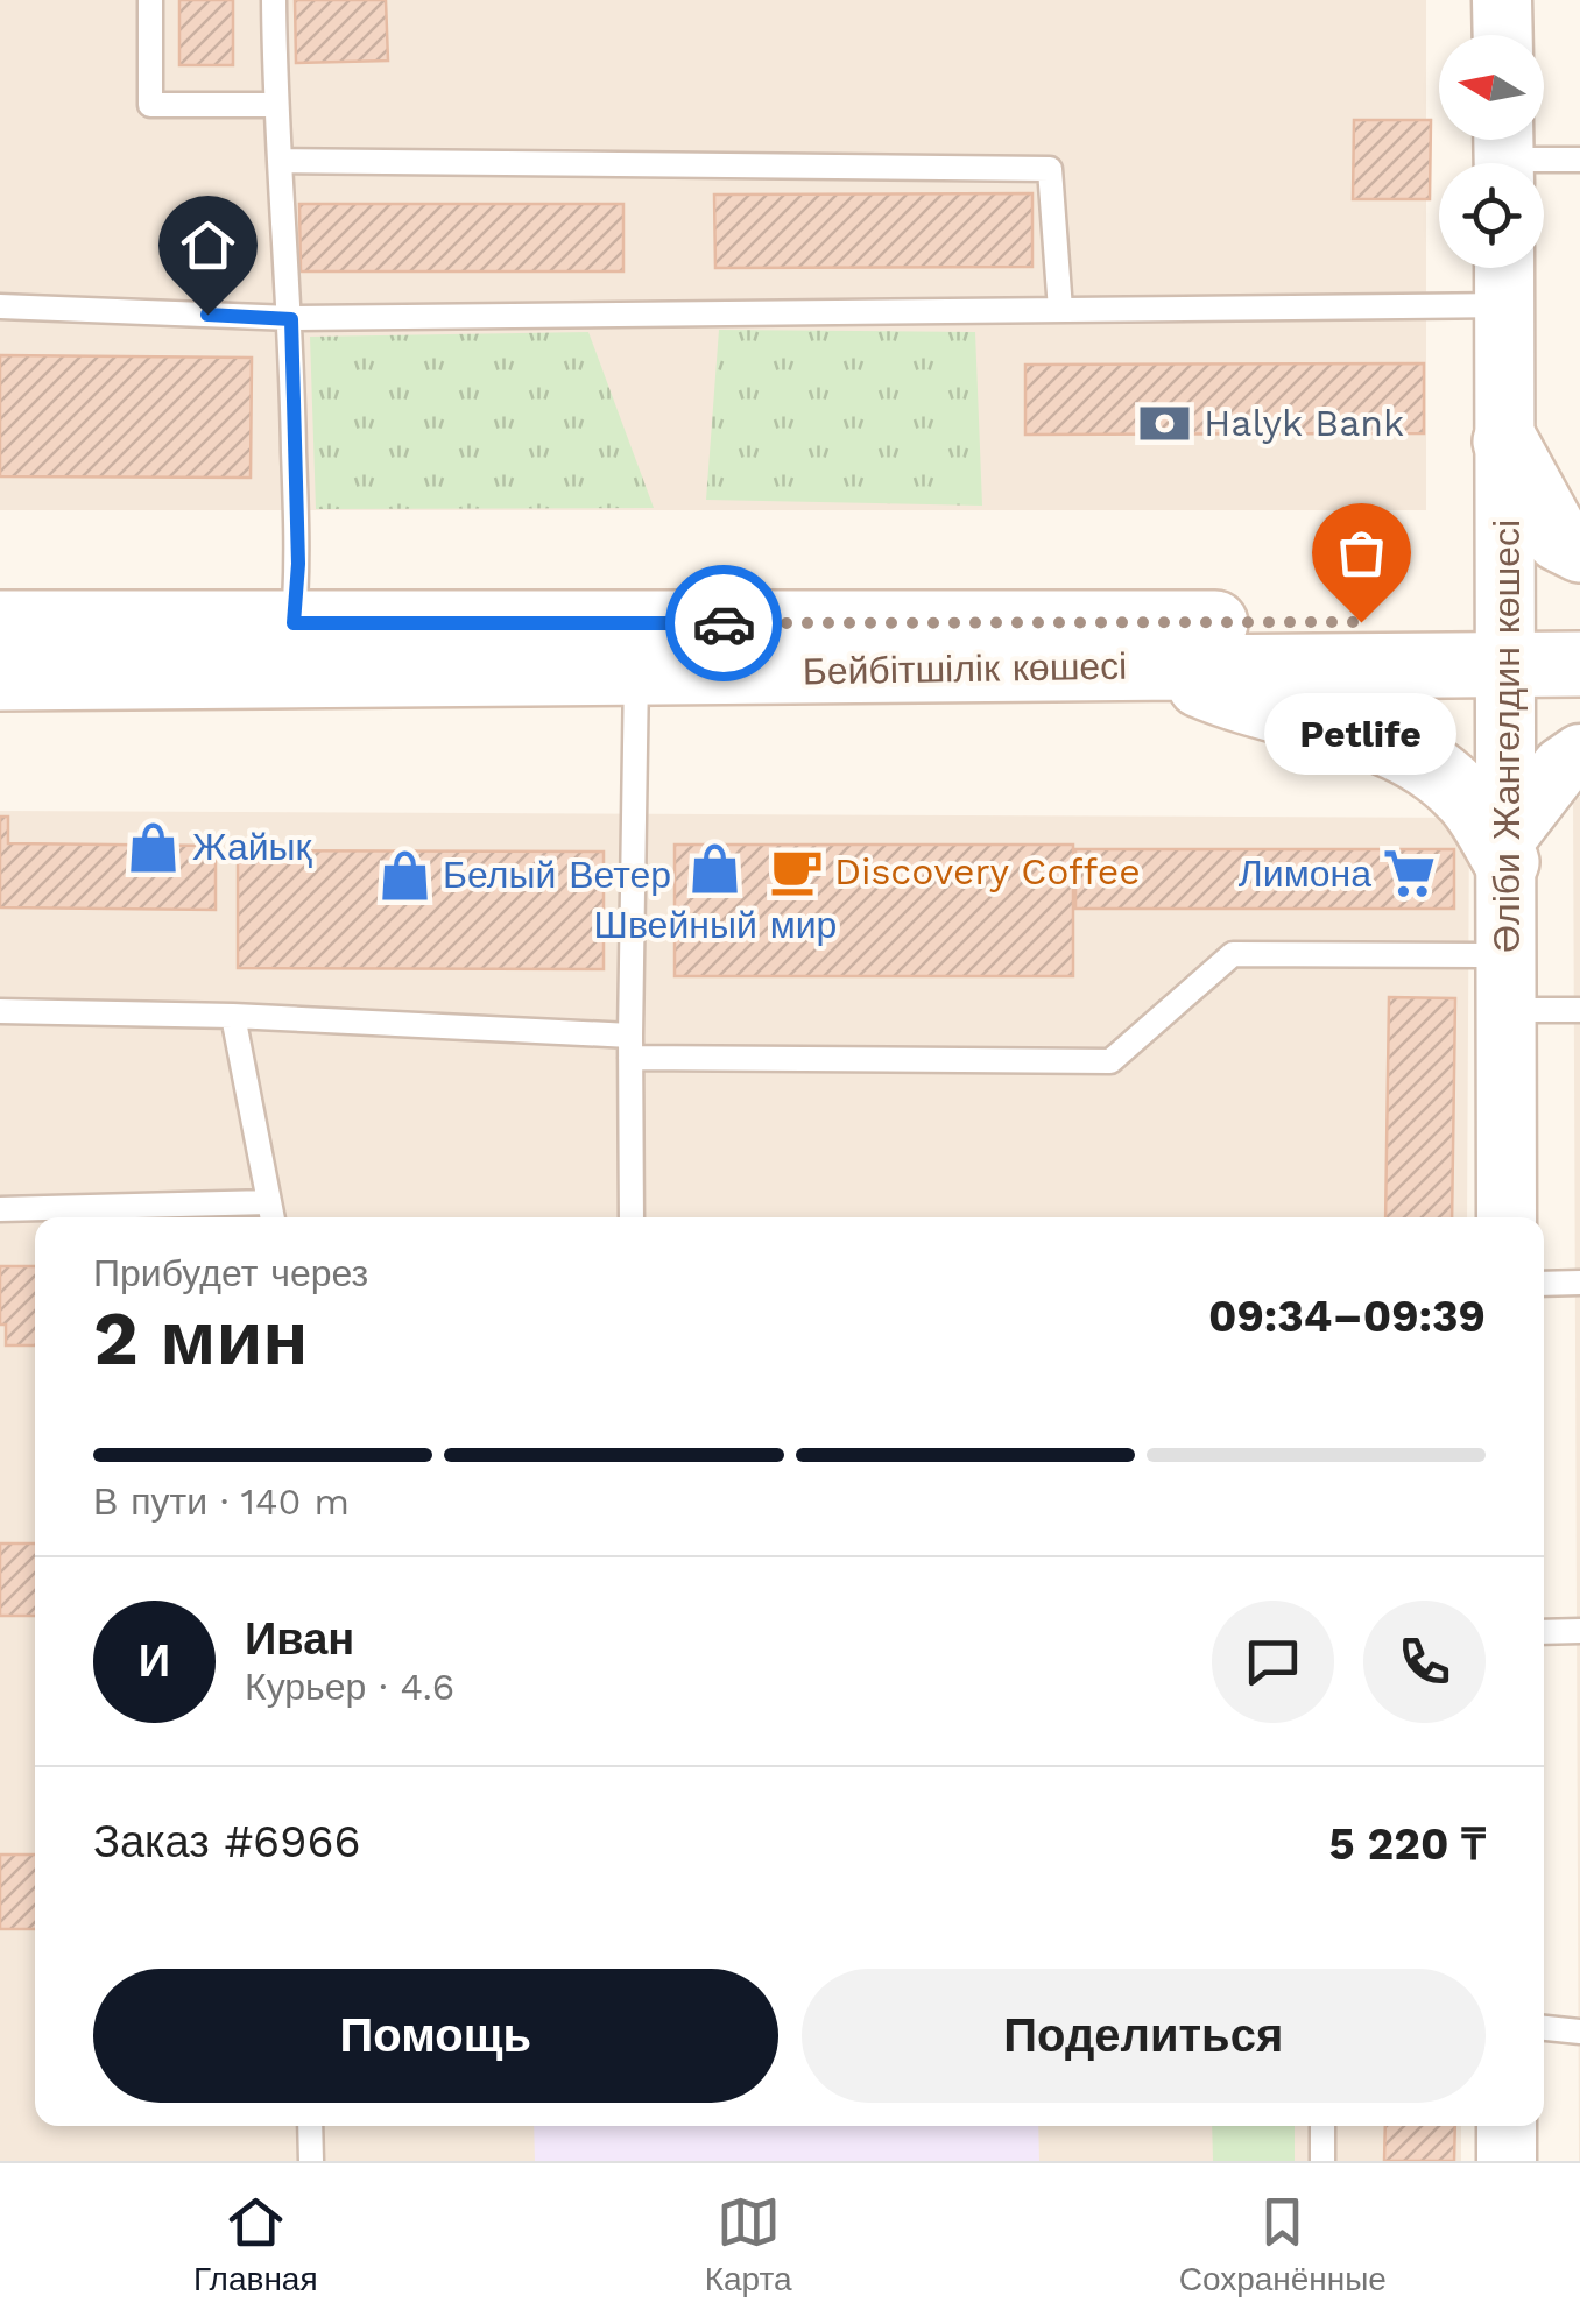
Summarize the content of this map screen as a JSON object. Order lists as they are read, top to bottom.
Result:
{
  "streets": {
    "main road": ["Бейбітшілік көшесі"],
    "street": ["Әліби Жангелдин көшесі"]
  },
  "crossings": [
    ["Бейбітшілік көшесі", "Әліби Жангелдин көшесі"]
  ],
  "places": {
    "bank": ["Halyk Bank"],
    "other": ["Petlife"],
    "shop": ["Жайық", "Швейный мир", "Белый Ветер"],
    "cafe": ["Discovery Coffee"],
    "supermarket": ["Лимона"]
  },
  "north": "left",
  "page": {
    "bubble": "Petlife",
    "heading": ["2 мин", "Прибудет через", "09:34–09:39"],
    "panel": [
      "Иван",
      "Курьер · 4.6",
      "Заказ #6966",
      "5 220 ₸"
    ],
    "bar": "В пути · 140 m",
    "round": "И",
    "buttons": ["Помощь", "Поделиться"],
    "tabs": ["Главная", "Карта", "Сохранённые"]
  }
}
